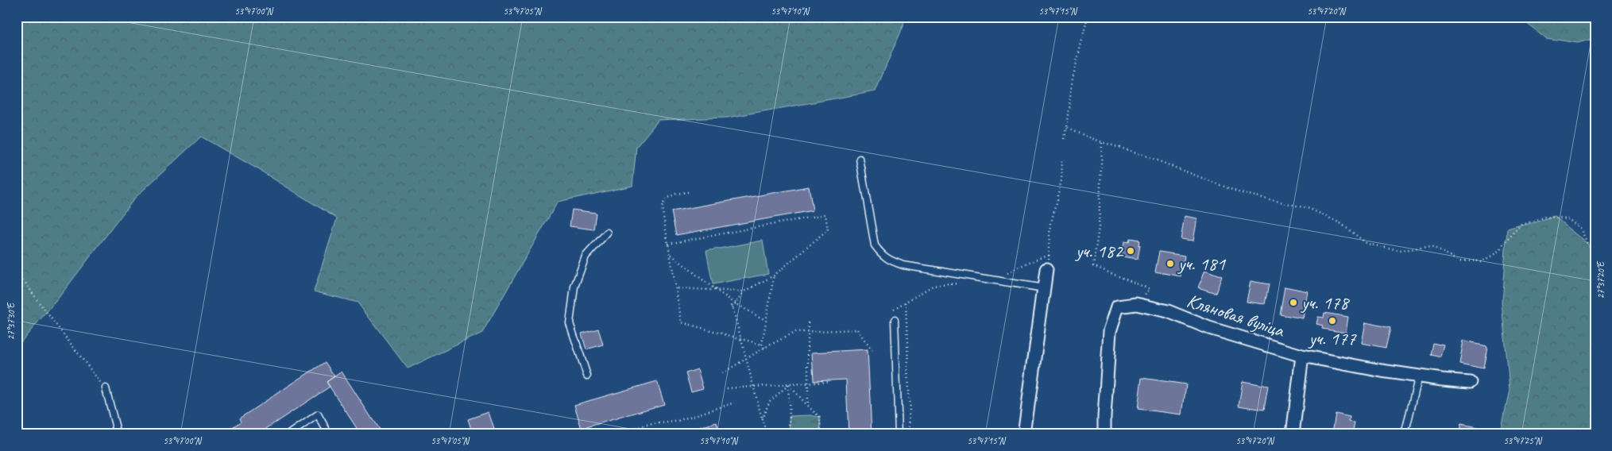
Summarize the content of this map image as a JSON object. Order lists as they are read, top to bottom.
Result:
{
  "streets": {
    "street": ["Кляновая вуліца"]
  },
  "places": [
    "уч. 182",
    "уч. 181",
    "уч. 178",
    "уч. 177"
  ],
  "coordinates": [
    "53°47'00\"N",
    "53°47'05\"N",
    "53°47'10\"N",
    "53°47'15\"N",
    "53°47'20\"N",
    "27°37'20\"E",
    "27°37'30\"E",
    "53°47'25\"N"
  ]
}
